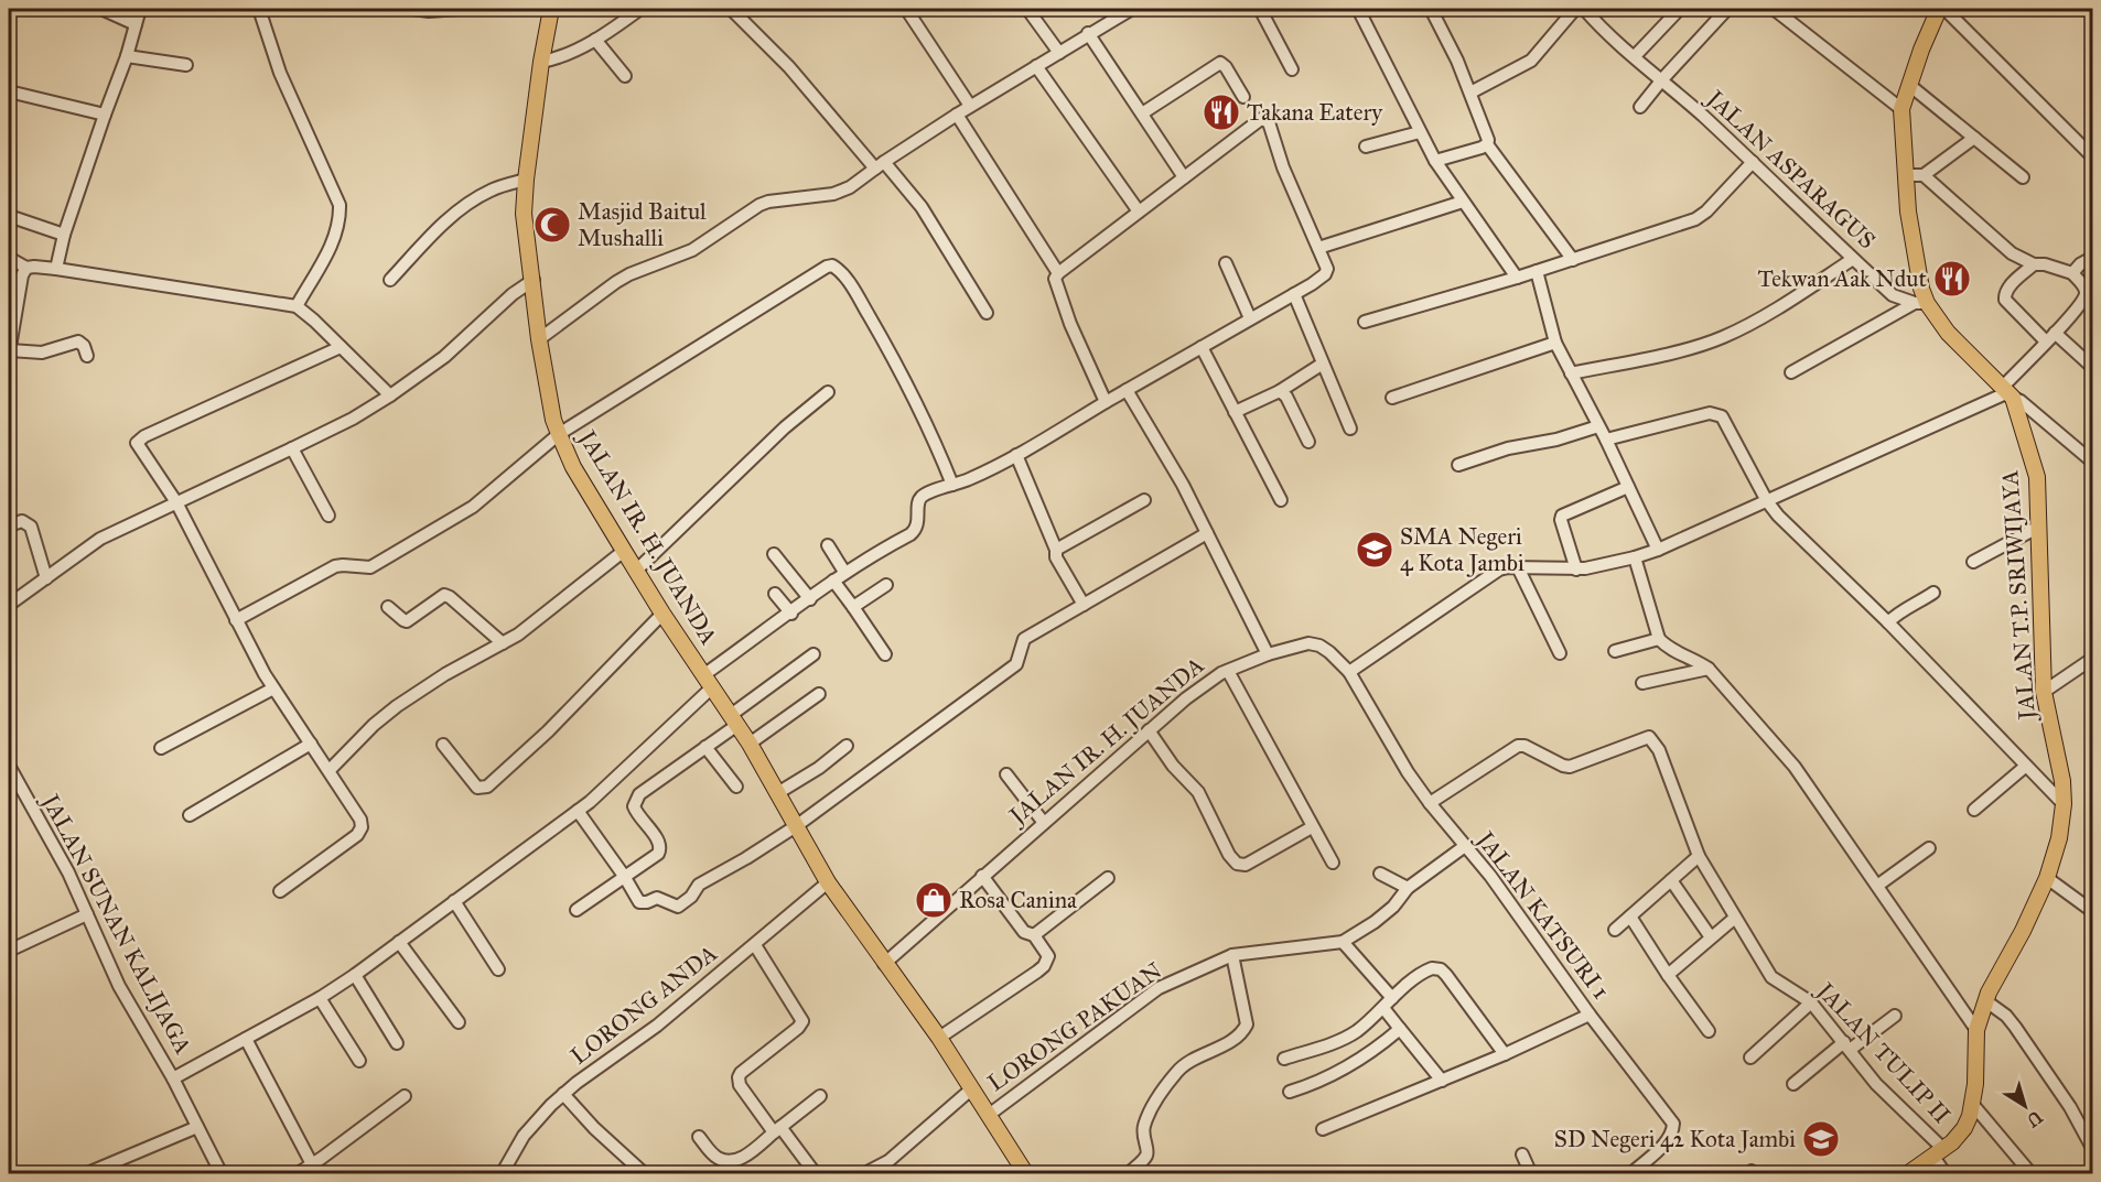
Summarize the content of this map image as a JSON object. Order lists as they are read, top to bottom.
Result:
{
  "streets": {
    "main road": ["JALAN IR. H. JUANDA", "JALAN T.P. SRIWIJAYA"],
    "street": [
      "JALAN ASPARAGUS",
      "JALAN KATSURI 1",
      "JALAN SUNAN KALIJAGA",
      "LORONG ANDA",
      "LORONG PAKUAN",
      "JALAN TULIP II"
    ]
  },
  "crossings": [
    ["JALAN ASPARAGUS", "JALAN T.P. SRIWIJAYA"],
    ["JALAN IR. H. JUANDA", "JALAN KATSURI 1"],
    ["JALAN IR. H. JUANDA", "LORONG ANDA"],
    ["JALAN IR. H. JUANDA", "LORONG PAKUAN"],
    ["JALAN T.P. SRIWIJAYA", "JALAN TULIP II"],
    ["JALAN KATSURI 1", "LORONG PAKUAN"],
    ["JALAN KATSURI 1", "JALAN TULIP II"]
  ],
  "places": {
    "restaurant": ["Takana Eatery", "Tekwan Aak Ndut"],
    "mosque": ["Masjid Baitul Mushalli"],
    "school or university": ["SMA Negeri 4 Kota Jambi", "SD Negeri 42 Kota Jambi"],
    "shop": ["Rosa Canina"]
  },
  "north": "bottom right"
}
